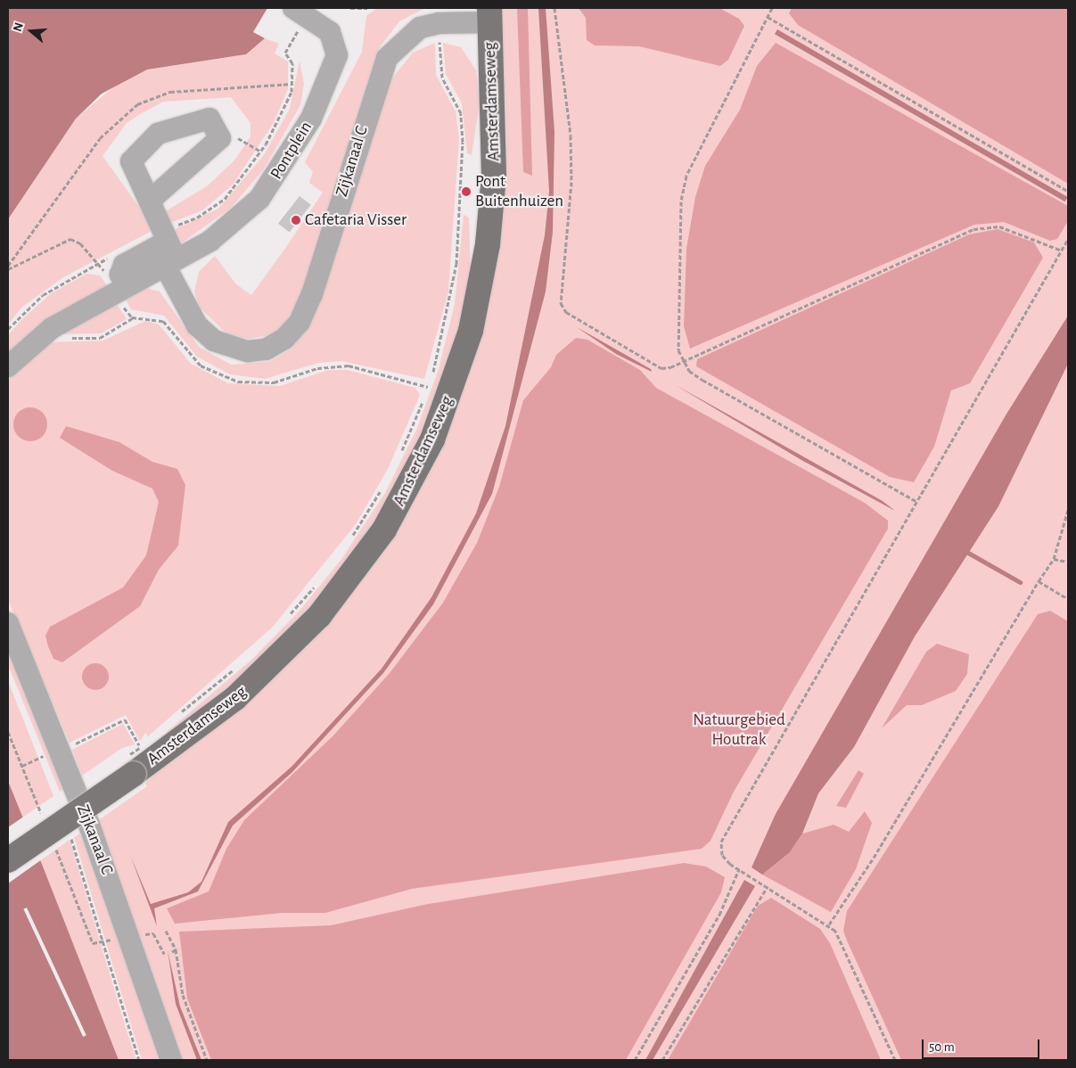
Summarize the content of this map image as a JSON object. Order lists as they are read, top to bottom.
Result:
{
  "streets": {
    "main road": ["Amsterdamseweg"],
    "street": ["Pontplein", "Zijkanaal C"]
  },
  "crossings": [
    ["Amsterdamseweg", "Zijkanaal C"],
    ["Pontplein", "Zijkanaal C"]
  ],
  "parks": ["Natuurgebied Houtrak"],
  "places": ["Pont Buitenhuizen", "Cafetaria Visser"],
  "scale_bar": "50 m",
  "north": "left"
}
